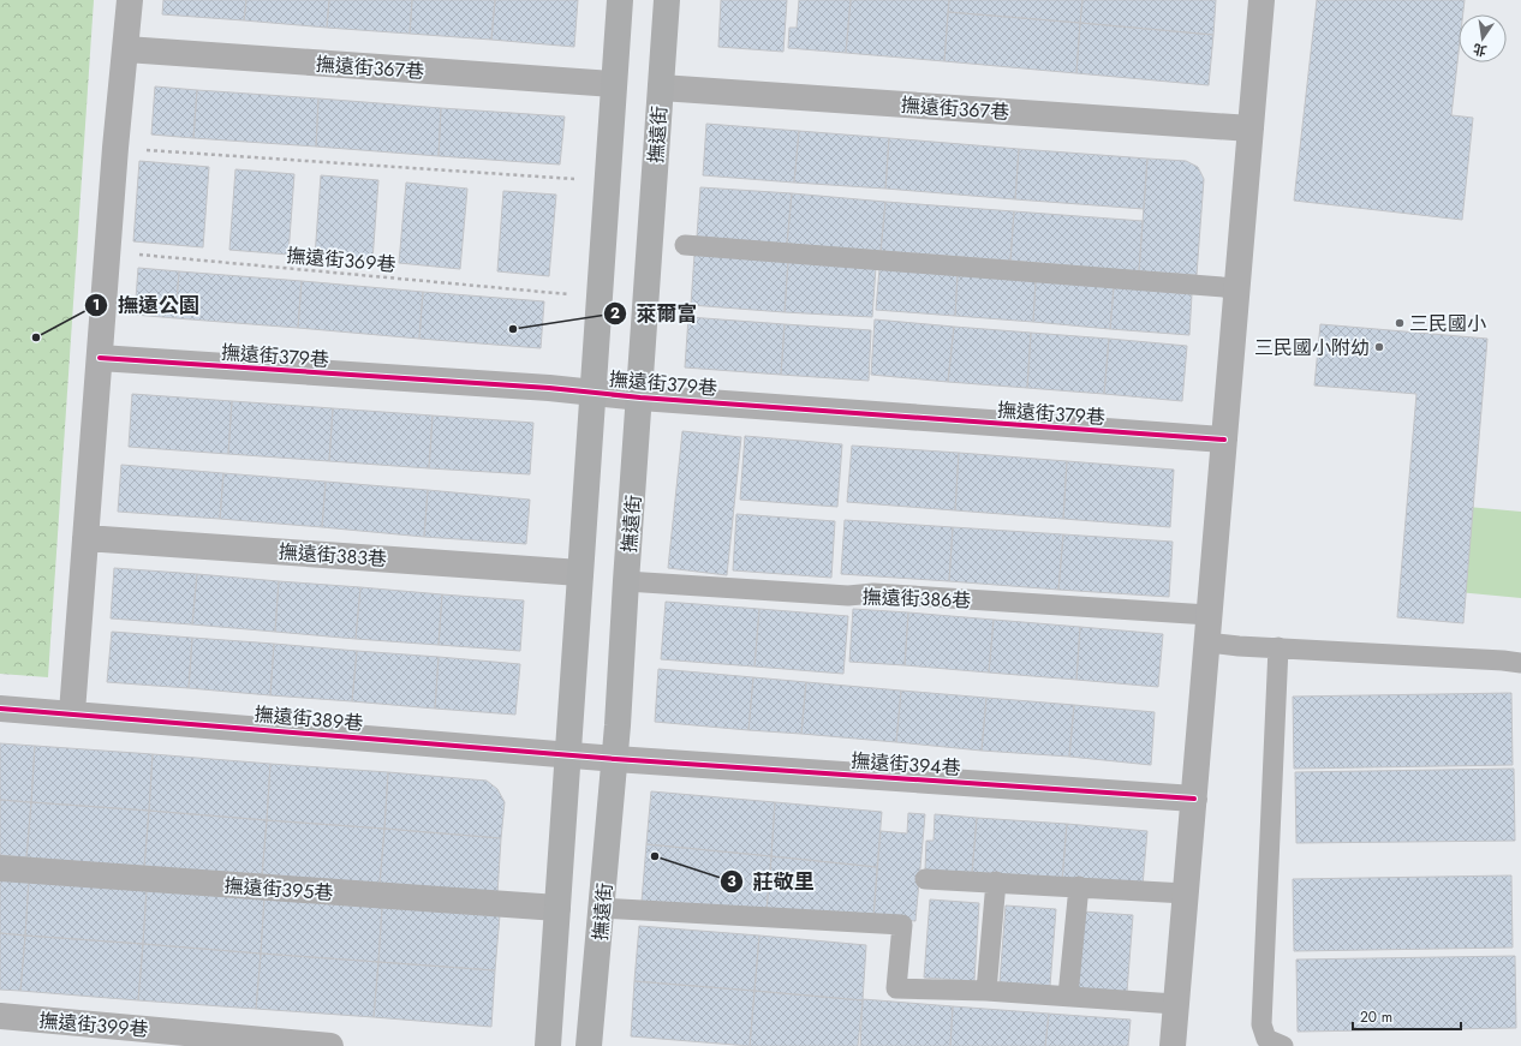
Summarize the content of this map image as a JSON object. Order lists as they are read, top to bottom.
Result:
{
  "streets": {
    "street": [
      "撫遠街367巷",
      "撫遠街",
      "撫遠街379巷",
      "撫遠街383巷",
      "撫遠街389巷",
      "撫遠街394巷",
      "撫遠街395巷",
      "撫遠街399巷"
    ],
    "lane": ["撫遠街386巷"],
    "path": ["撫遠街369巷"]
  },
  "crossings": [
    ["撫遠街367巷", "撫遠街"],
    ["撫遠街", "撫遠街379巷"],
    ["撫遠街", "撫遠街386巷"],
    ["撫遠街", "撫遠街389巷"],
    ["撫遠街", "撫遠街394巷"],
    ["撫遠街389巷", "撫遠街394巷"]
  ],
  "places": [
    "三民國小",
    "萊爾富",
    "撫遠公園",
    "三民國小附幼",
    "莊敬里"
  ],
  "scale_bar": "20 m",
  "north": "bottom"
}
